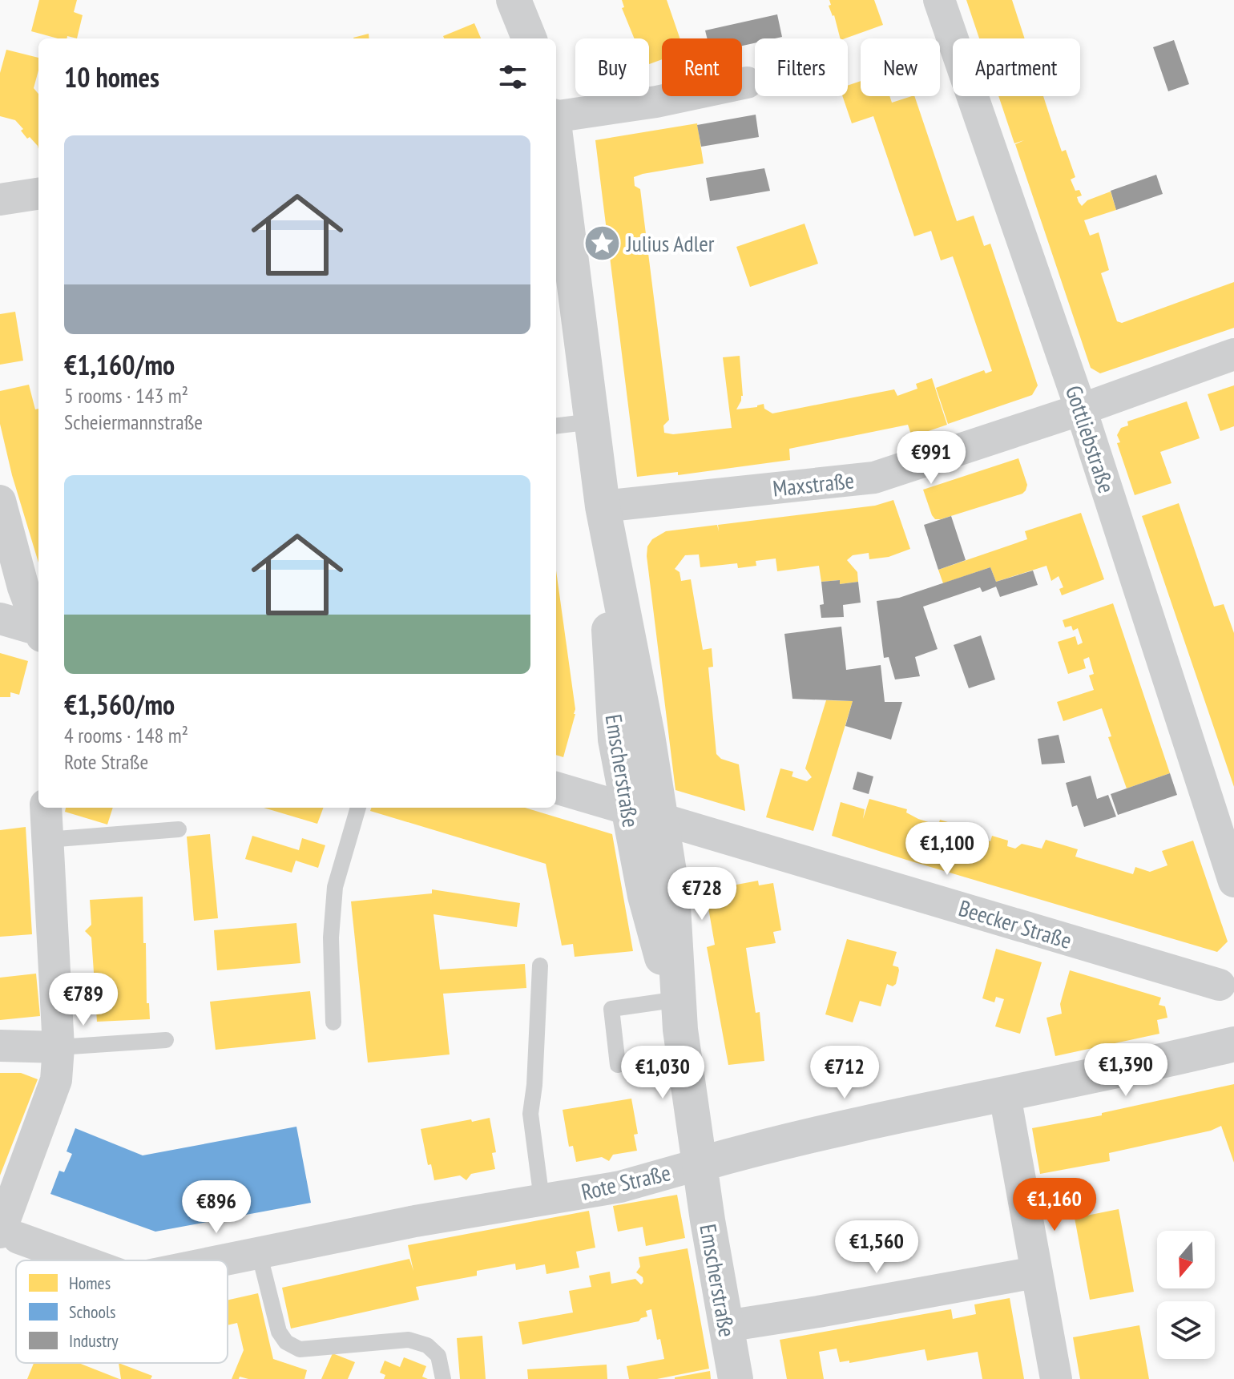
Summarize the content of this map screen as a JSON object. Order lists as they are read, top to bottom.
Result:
{
  "streets": {
    "street": [
      "Gottliebstraße",
      "Maxstraße",
      "Emscherstraße",
      "Beecker Straße",
      "Rote Straße"
    ]
  },
  "crossings": [
    ["Gottliebstraße", "Maxstraße"],
    ["Maxstraße", "Emscherstraße"],
    ["Emscherstraße", "Beecker Straße"],
    ["Emscherstraße", "Rote Straße"]
  ],
  "places": {
    "place": ["Julius Adler"]
  },
  "legend": ["Homes", "Schools", "Industry"],
  "north": "bottom",
  "page": {
    "chip": [
      "Buy",
      "Rent",
      "Filters",
      "New",
      "Apartment"
    ],
    "heading": "10 homes",
    "list": [
      {
        "name": "€1,160/mo",
        "note": "5 rooms · 143 m² · Scheiermannstraße"
      },
      {
        "name": "€1,560/mo",
        "note": "4 rooms · 148 m² · Rote Straße"
      }
    ],
    "price": [
      "€991",
      "€1,100",
      "€728",
      "€789",
      "€1,390",
      "€1,030",
      "€712",
      "€1,160",
      "€896",
      "€1,560"
    ]
  }
}
